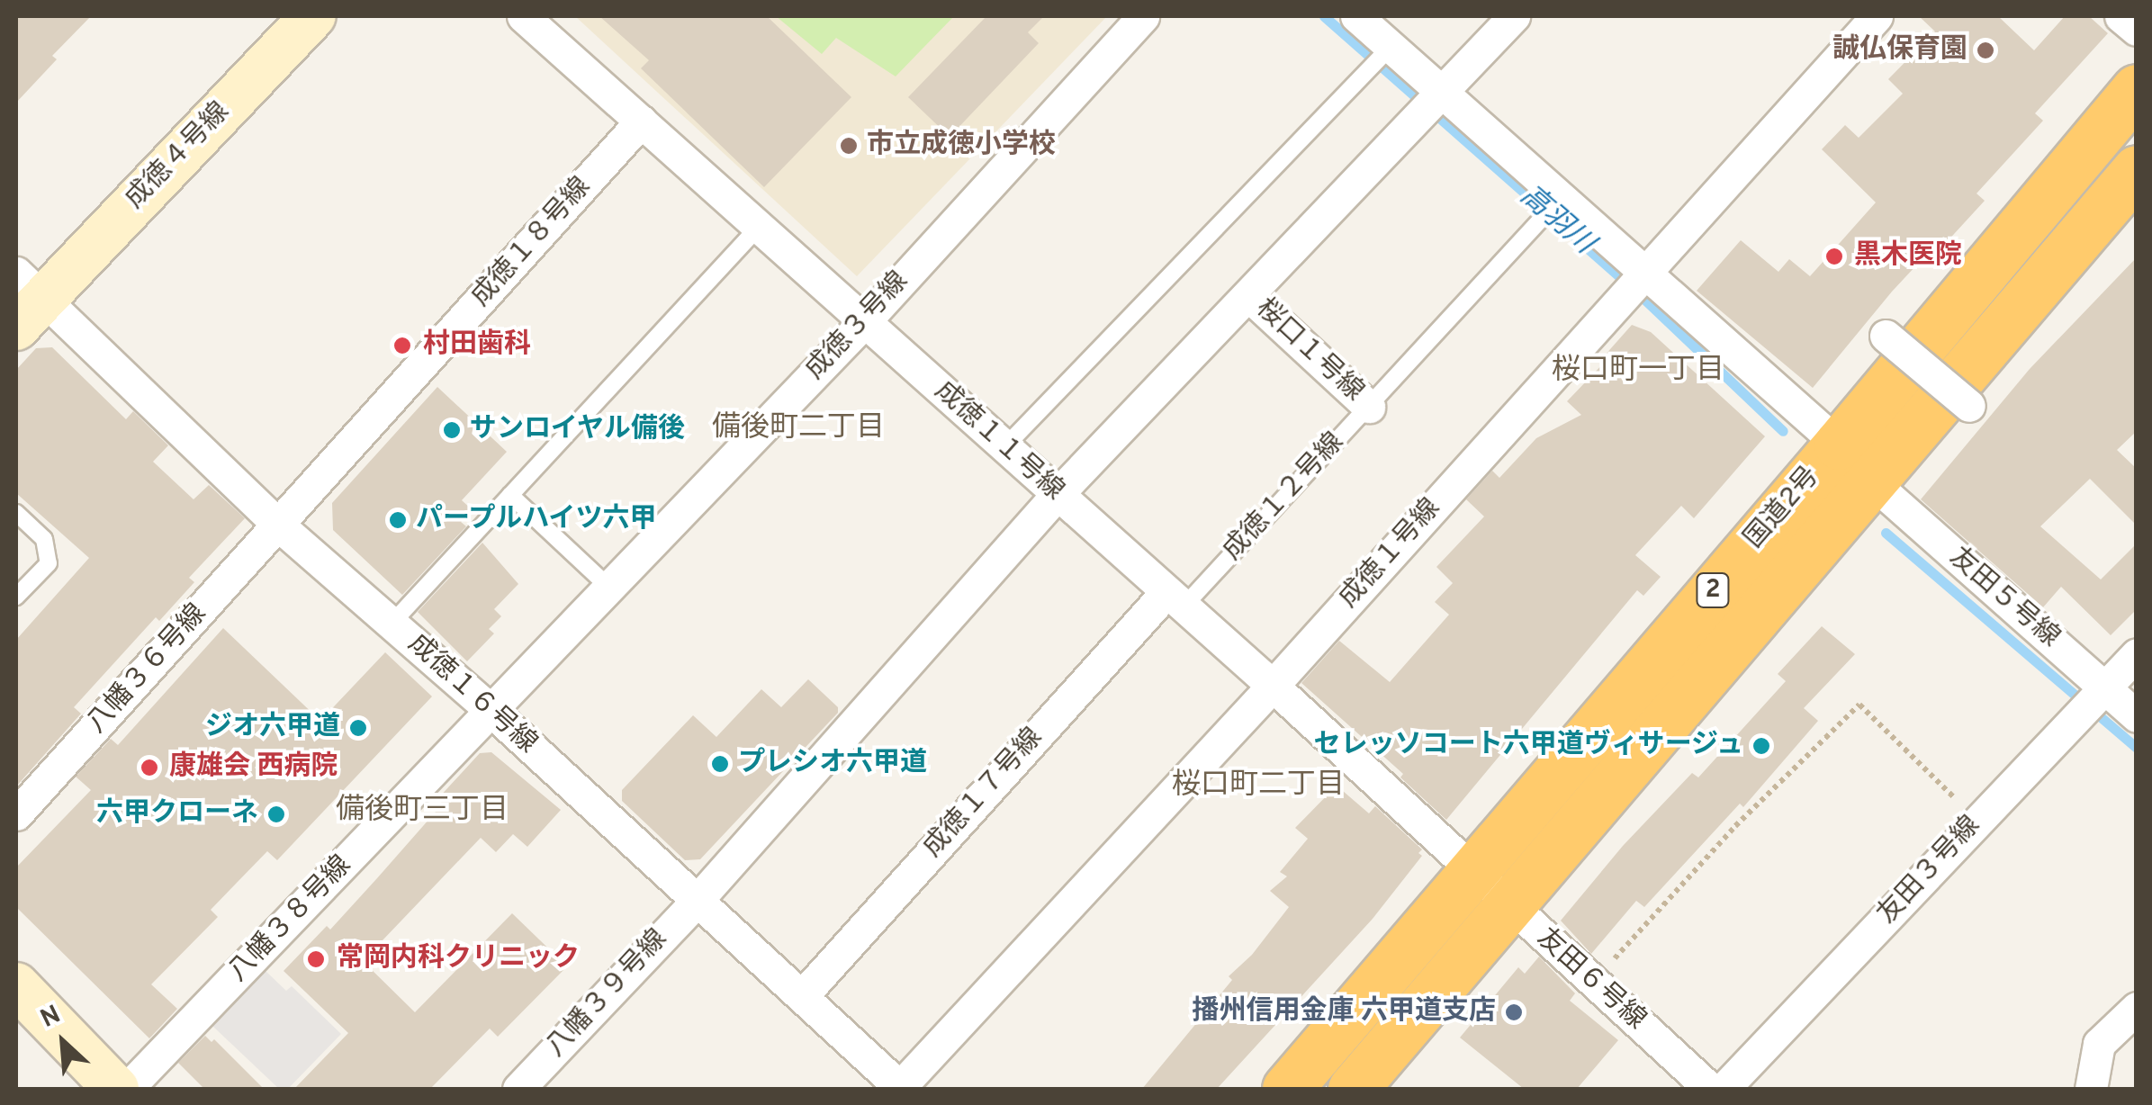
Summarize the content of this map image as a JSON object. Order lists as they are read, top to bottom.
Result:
{
  "streets": {
    "highway": ["国道2号", "2"],
    "street": [
      "成徳４号線",
      "成徳１８号線",
      "成徳３号線",
      "桜口１号線",
      "成徳１１号線",
      "成徳１号線",
      "友田５号線",
      "八幡３６号線",
      "成徳１６号線",
      "成徳１７号線",
      "友田３号線",
      "八幡３８号線",
      "友田６号線",
      "八幡３９号線"
    ],
    "lane": ["成徳１２号線"]
  },
  "crossings": [
    ["成徳４号線", "成徳１６号線"],
    ["成徳１８号線", "成徳１１号線"],
    ["成徳１８号線", "八幡３６号線"],
    ["成徳１８号線", "成徳１６号線"],
    ["成徳３号線", "成徳１１号線"],
    ["成徳３号線", "成徳１６号線"],
    ["成徳３号線", "八幡３８号線"],
    ["桜口１号線", "成徳１２号線"],
    ["桜口１号線", "八幡３９号線"],
    ["成徳１１号線", "成徳１２号線"],
    ["成徳１１号線", "国道2号"],
    ["成徳１１号線", "成徳１号線"],
    ["成徳１１号線", "成徳１７号線"],
    ["成徳１１号線", "友田６号線"],
    ["成徳１１号線", "八幡３９号線"],
    ["成徳１２号線", "友田５号線"],
    ["成徳１２号線", "成徳１７号線"],
    ["国道2号", "友田５号線"],
    ["国道2号", "友田６号線"],
    ["成徳１号線", "友田５号線"],
    ["成徳１号線", "成徳１６号線"],
    ["友田５号線", "友田３号線"],
    ["友田５号線", "八幡３９号線"],
    ["八幡３６号線", "成徳１６号線"],
    ["成徳１６号線", "成徳１７号線"],
    ["成徳１６号線", "八幡３８号線"],
    ["成徳１６号線", "八幡３９号線"]
  ],
  "districts": [
    "桜口町一丁目",
    "備後町二丁目",
    "桜口町二丁目",
    "備後町三丁目"
  ],
  "water": ["高羽川"],
  "places": [
    "誠仏保育園",
    "市立成徳小学校",
    "黒木医院",
    "村田歯科",
    "サンロイヤル備後",
    "パープルハイツ六甲",
    "ジオ六甲道",
    "セレッソコート六甲道ヴィサージュ",
    "プレシオ六甲道",
    "康雄会 西病院",
    "六甲クローネ",
    "常岡内科クリニック",
    "播州信用金庫 六甲道支店"
  ],
  "north": "top left"
}
